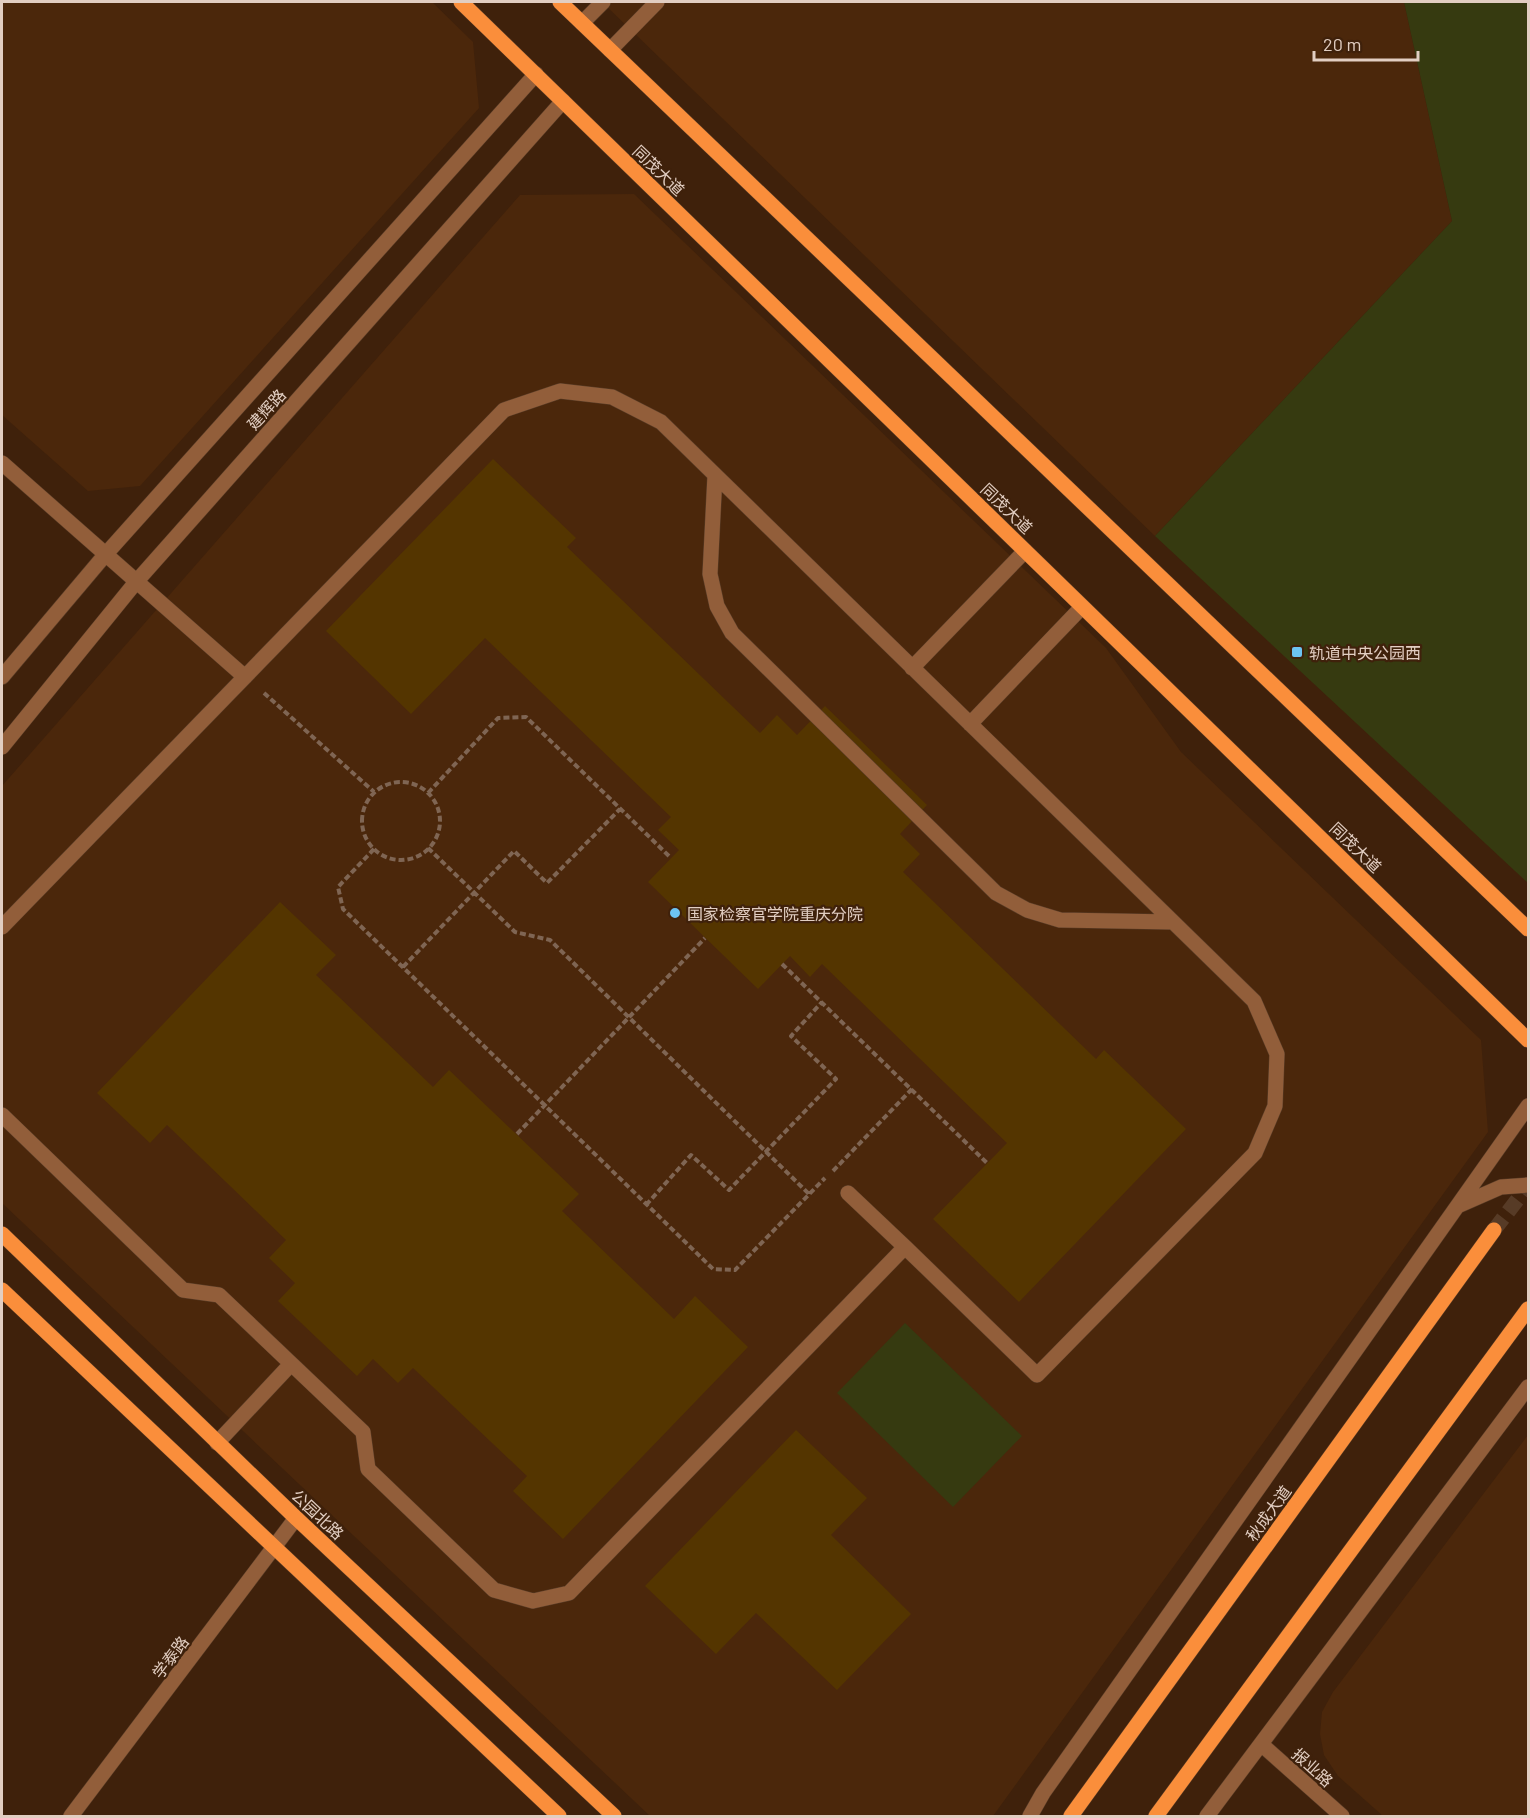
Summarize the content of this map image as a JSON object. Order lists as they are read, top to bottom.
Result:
{
  "streets": {
    "main road": ["同茂大道", "秋成大道", "公园北路"],
    "street": ["建辉路", "学泰路", "报业路"]
  },
  "crossings": [
    ["同茂大道", "建辉路"],
    ["公园北路", "学泰路"]
  ],
  "places": {
    "transit": ["轨道中央公园西"],
    "other": ["国家检察官学院重庆分院"]
  },
  "scale_bar": "20 m"
}
